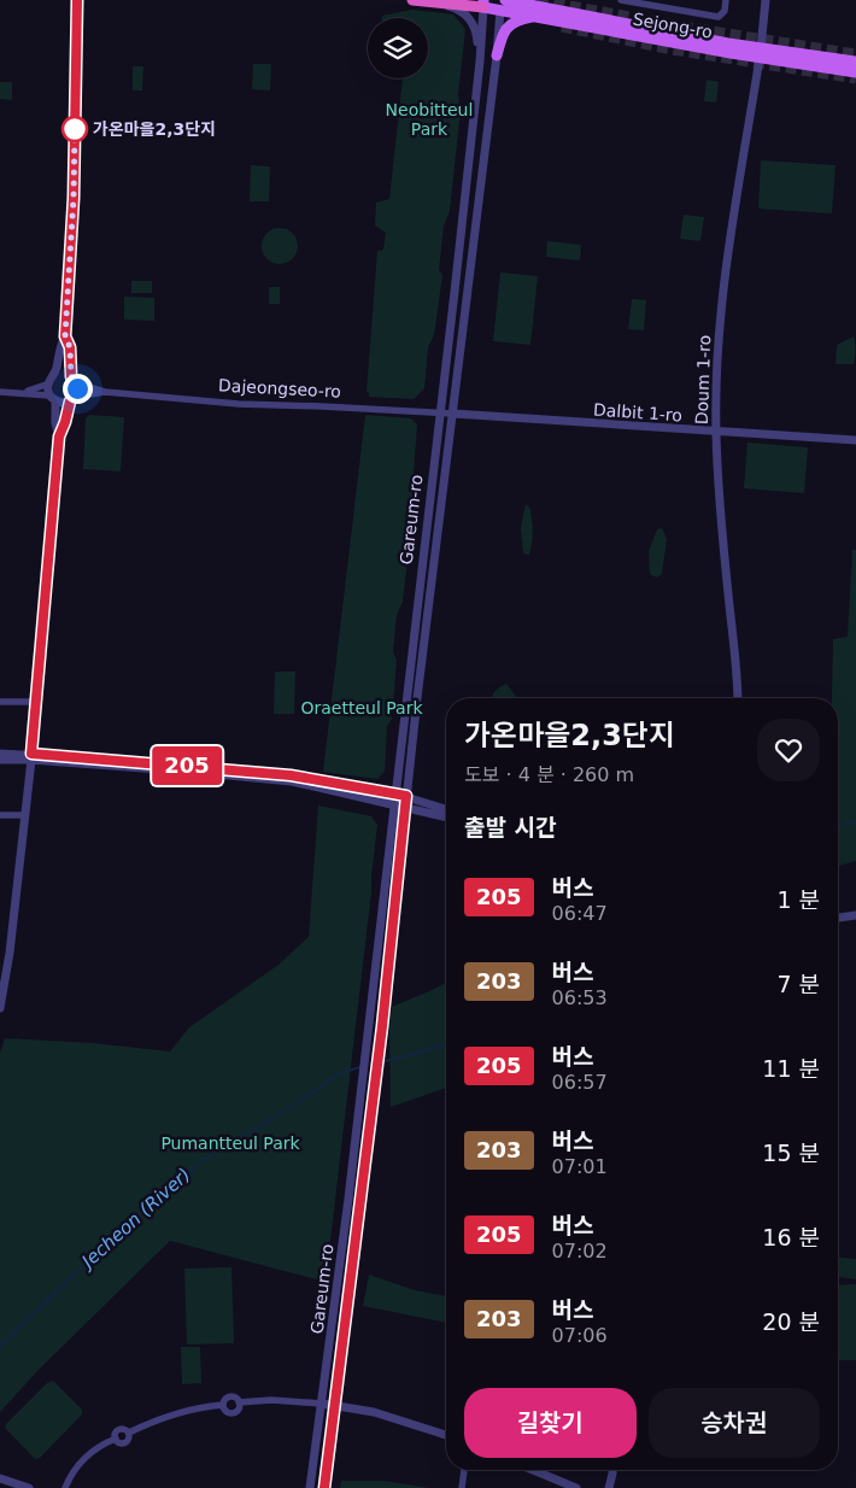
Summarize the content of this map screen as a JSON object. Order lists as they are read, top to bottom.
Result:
{
  "streets": {
    "main road": ["Sejong-ro"],
    "street": [
      "Doum 1-ro",
      "Dajeongseo-ro",
      "Dalbit 1-ro",
      "Gareum-ro"
    ]
  },
  "crossings": [
    ["Sejong-ro", "Doum 1-ro"],
    ["Sejong-ro", "Gareum-ro"],
    ["Doum 1-ro", "Dalbit 1-ro"],
    ["Dajeongseo-ro", "Dalbit 1-ro"],
    ["Dajeongseo-ro", "Gareum-ro"],
    ["Dalbit 1-ro", "Gareum-ro"]
  ],
  "water": ["Jecheon (River)"],
  "parks": ["Neobitteul Park", "Oraetteul Park", "Pumantteul Park"],
  "places": ["가온마을2,3단지"],
  "lines": ["bus line 205"],
  "page": {
    "on_map": "205",
    "heading": [
      ["가온마을2,3단지", "도보 · 4 분 · 260 m"],
      "출발 시간"
    ],
    "list": [
      {
        "mark": "205",
        "name": "버스",
        "note": "06:47",
        "value": "1 분"
      },
      {
        "mark": "203",
        "name": "버스",
        "note": "06:53",
        "value": "7 분"
      },
      {
        "mark": "205",
        "name": "버스",
        "note": "06:57",
        "value": "11 분"
      },
      {
        "mark": "203",
        "name": "버스",
        "note": "07:01",
        "value": "15 분"
      },
      {
        "mark": "205",
        "name": "버스",
        "note": "07:02",
        "value": "16 분"
      },
      {
        "mark": "203",
        "name": "버스",
        "note": "07:06",
        "value": "20 분"
      }
    ],
    "buttons": ["길찾기", "승차권"]
  }
}
